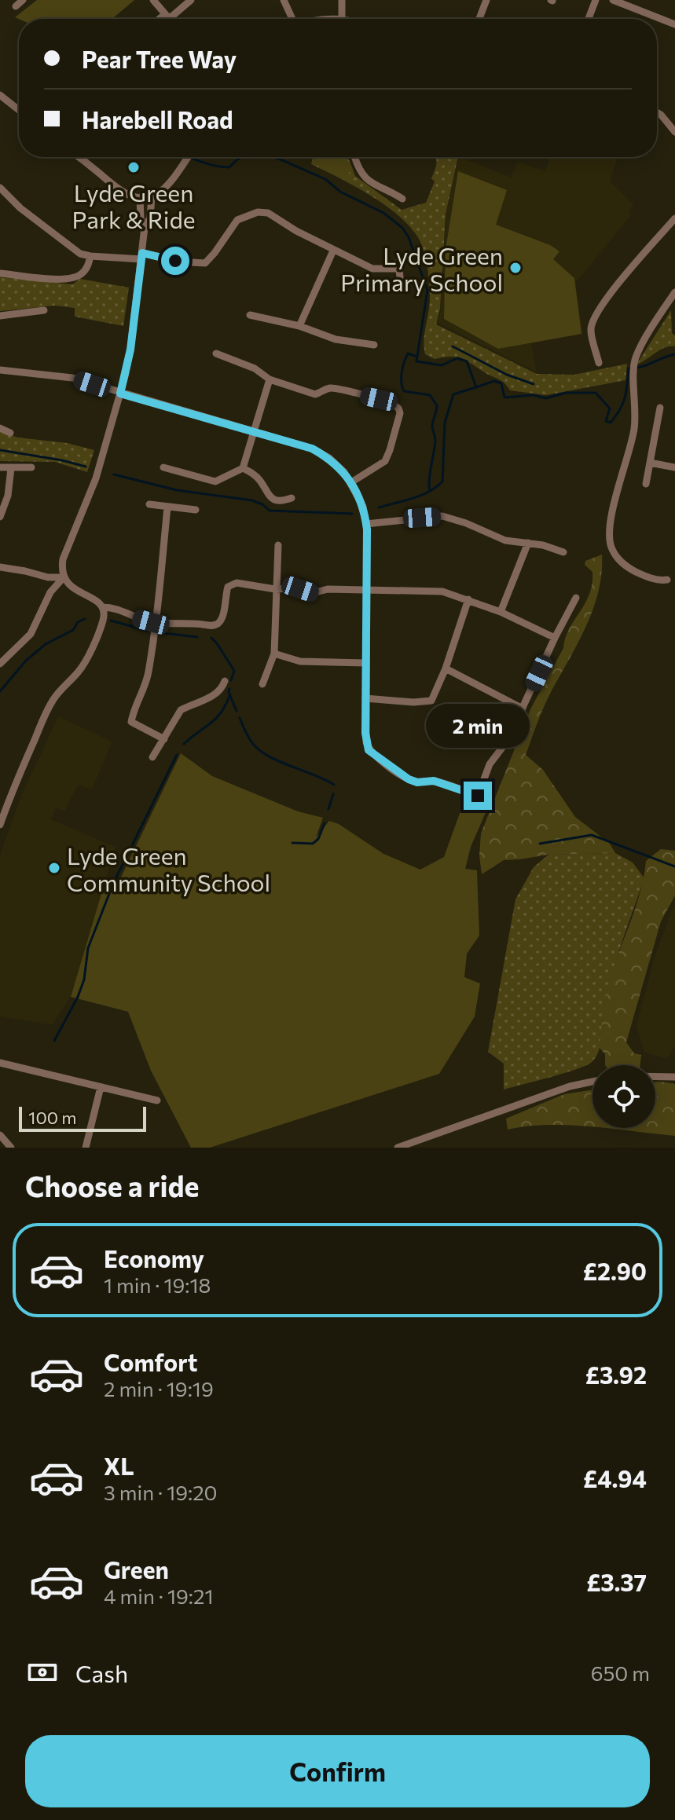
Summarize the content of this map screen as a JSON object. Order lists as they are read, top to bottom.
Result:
{
  "places": ["Lyde Green Park & Ride", "Lyde Green Primary School", "Lyde Green Community School"],
  "scale_bar": "100 m",
  "page": {
    "banner": ["Pear Tree Way", "Harebell Road"],
    "bubble": "2 min",
    "scale": "100 m",
    "heading": "Choose a ride",
    "list": [
      {
        "name": "Economy",
        "note": "1 min · 19:18",
        "value": "£2.90"
      },
      {
        "name": "Comfort",
        "note": "2 min · 19:19",
        "value": "£3.92"
      },
      {
        "name": "XL",
        "note": "3 min · 19:20",
        "value": "£4.94"
      },
      {
        "name": "Green",
        "note": "4 min · 19:21",
        "value": "£3.37"
      }
    ],
    "pay": ["Cash", "650 m"],
    "buttons": "Confirm"
  }
}
